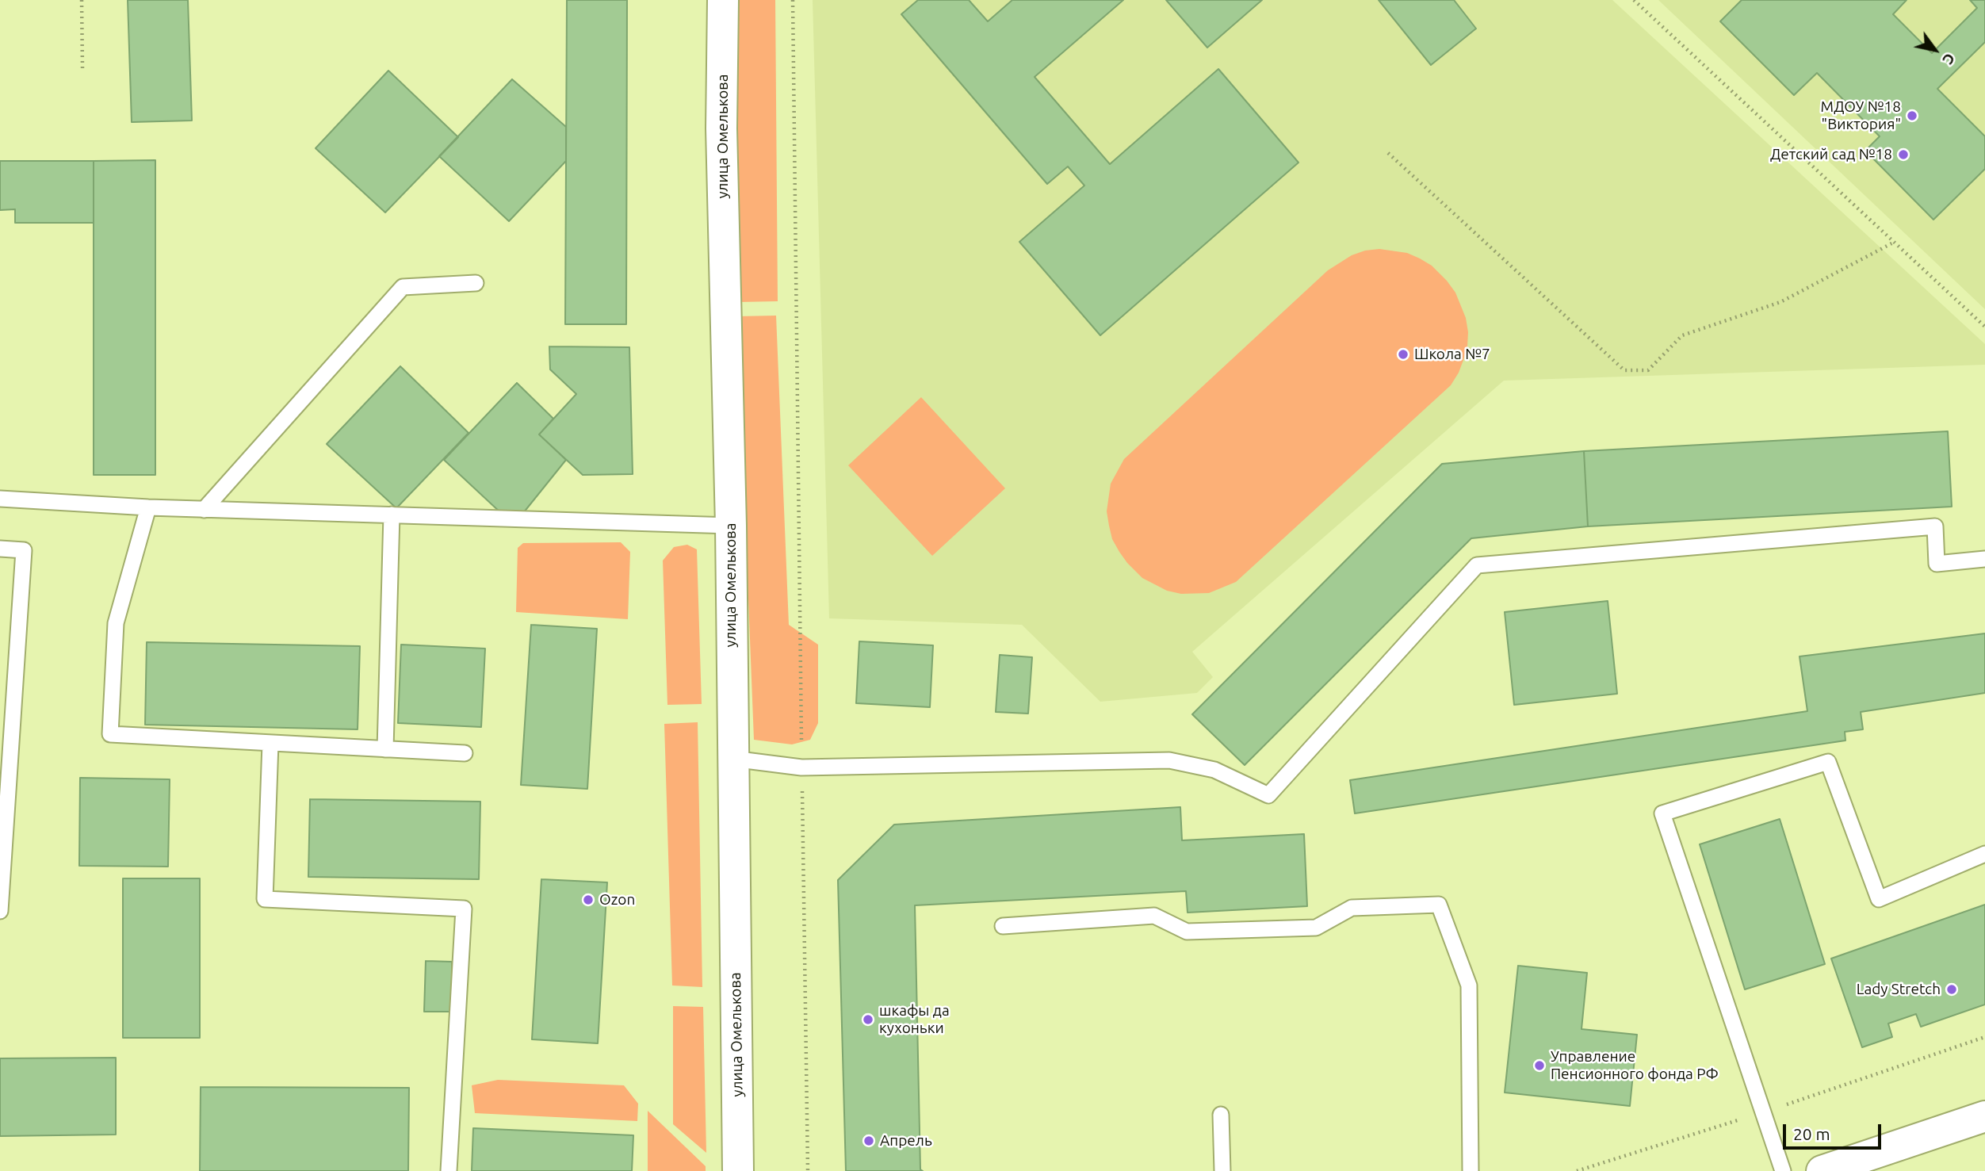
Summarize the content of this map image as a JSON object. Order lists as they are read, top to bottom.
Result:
{
  "streets": {
    "street": ["улица Омелькова"]
  },
  "places": [
    "МДОУ №18 \"Виктория\"",
    "Детский сад №18",
    "Школа №7",
    "Ozon",
    "Lady Stretch",
    "шкафы да кухоньки",
    "Управление Пенсионного фонда РФ",
    "Апрель"
  ],
  "scale_bar": "20 m",
  "north": "bottom right"
}
